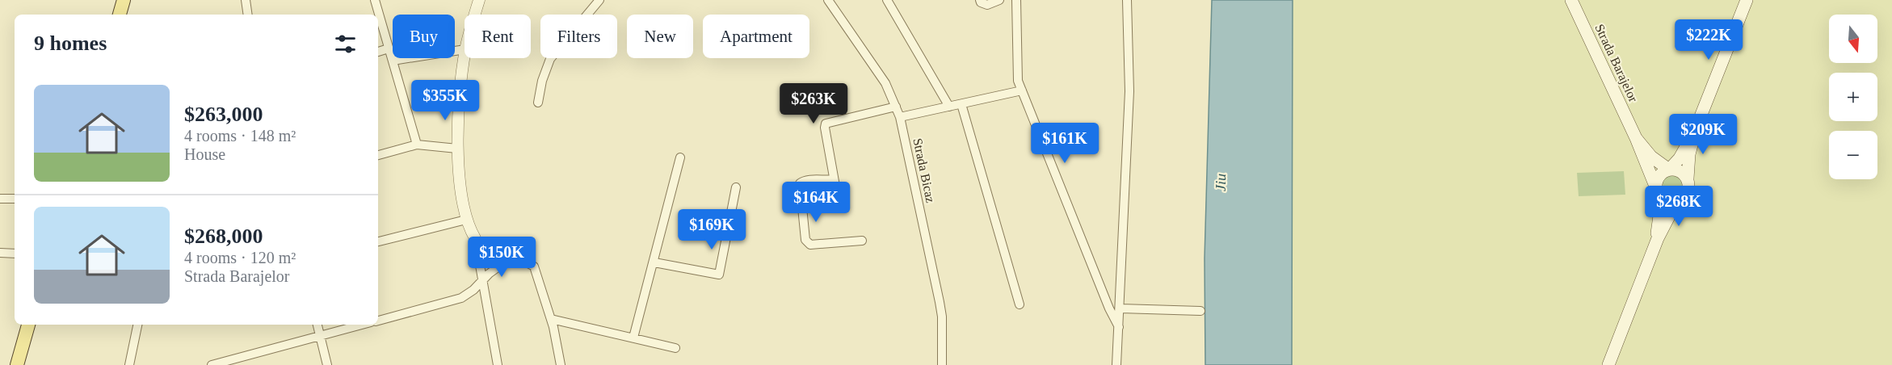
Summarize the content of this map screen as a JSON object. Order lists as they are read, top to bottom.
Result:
{
  "streets": {
    "main road": ["Strada Barajelor"],
    "street": ["Strada Bicaz"]
  },
  "water": ["Jiu"],
  "north": "bottom",
  "page": {
    "map_buttons": ["+", "−"],
    "chip": [
      "Buy",
      "Rent",
      "Filters",
      "New",
      "Apartment"
    ],
    "heading": "9 homes",
    "price": [
      "$222K",
      "$355K",
      "$263K",
      "$209K",
      "$161K",
      "$164K",
      "$268K",
      "$169K",
      "$150K"
    ],
    "list": [
      {
        "name": "$263,000",
        "note": "4 rooms · 148 m² · House"
      },
      {
        "name": "$268,000",
        "note": "4 rooms · 120 m² · Strada Barajelor"
      }
    ]
  }
}
